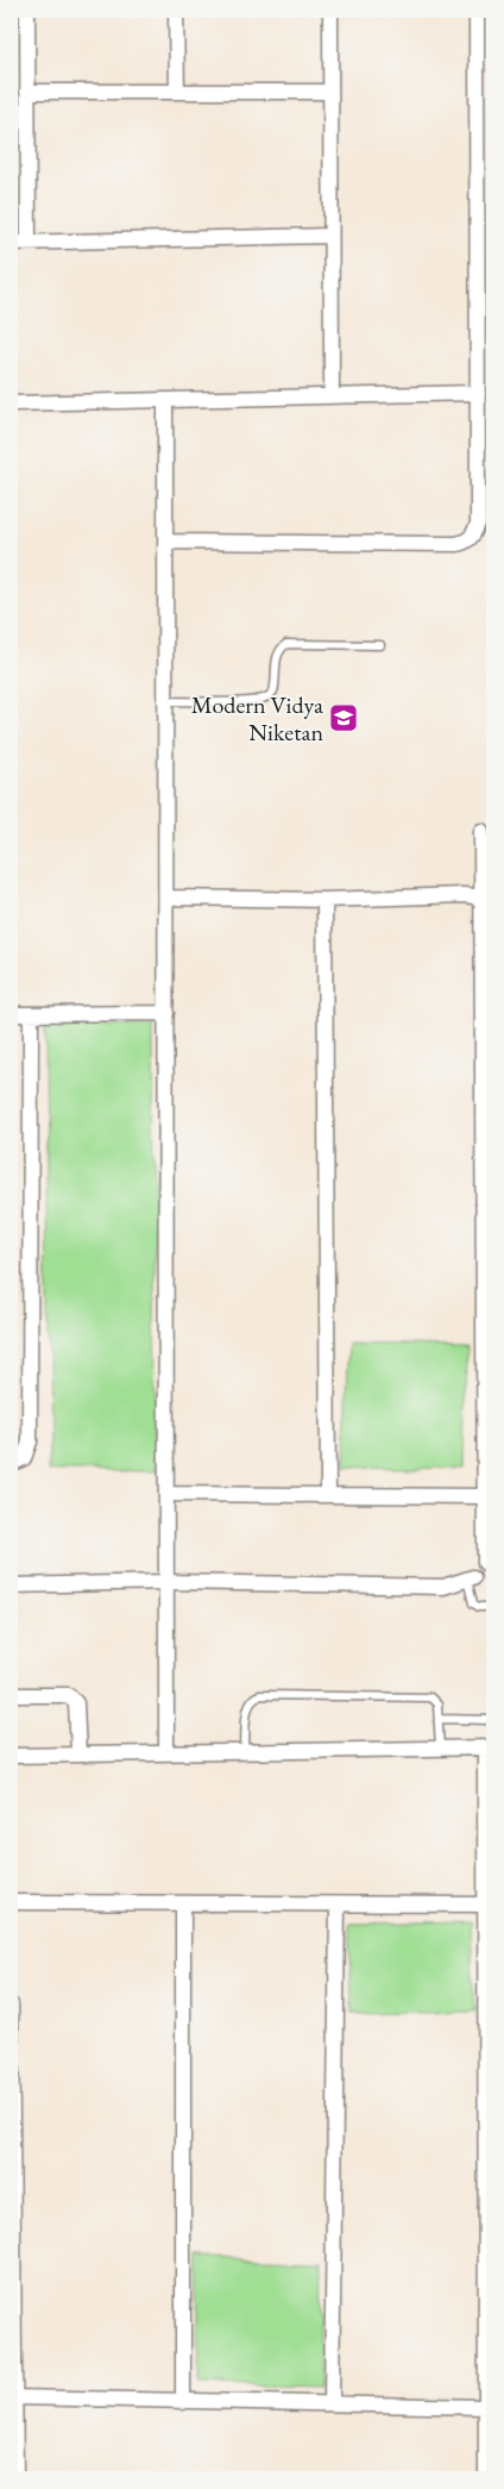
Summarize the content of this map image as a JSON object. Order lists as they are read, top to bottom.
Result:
{
  "places": {
    "school or university": ["Modern Vidya Niketan"]
  }
}
